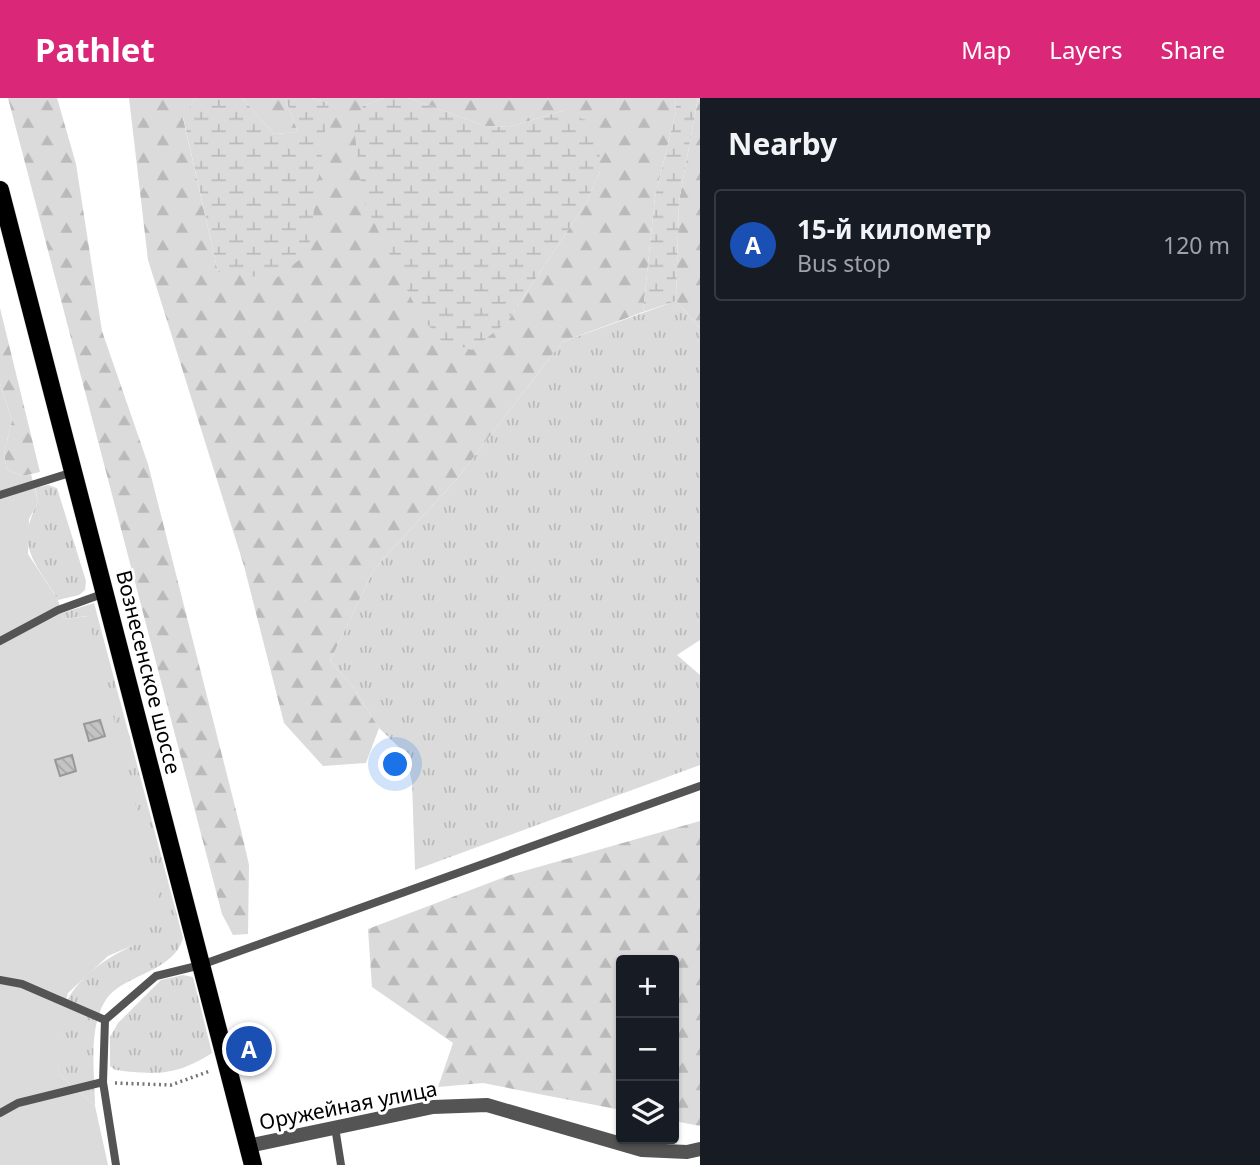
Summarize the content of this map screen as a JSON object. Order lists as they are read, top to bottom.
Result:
{
  "streets": {
    "main road": ["Вознесенское шоссе"],
    "street": ["Оружейная улица"]
  },
  "crossings": [
    ["Вознесенское шоссе", "Оружейная улица"]
  ],
  "page": {
    "header": "Pathlet",
    "nav": ["Map", "Layers", "Share"],
    "heading": "Nearby",
    "list": [
      {
        "mark": "A",
        "name": "15-й километр",
        "note": "Bus stop",
        "value": "120 m"
      }
    ],
    "map_buttons": ["+", "−"],
    "pins": "A"
  }
}
